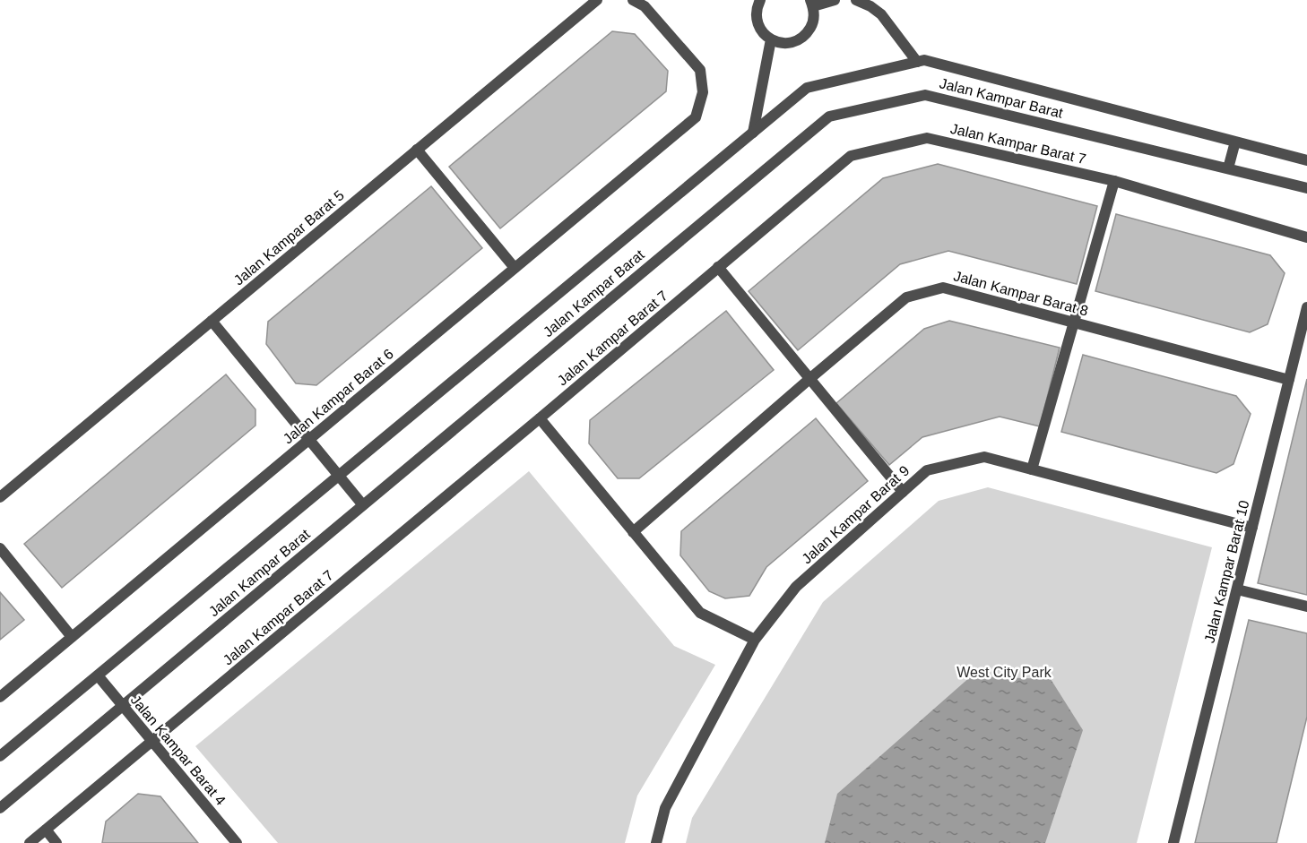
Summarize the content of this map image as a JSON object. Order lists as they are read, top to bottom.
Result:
{
  "streets": {
    "street": [
      "Jalan Kampar Barat",
      "Jalan Kampar Barat 7",
      "Jalan Kampar Barat 5",
      "Jalan Kampar Barat 8",
      "Jalan Kampar Barat 6",
      "Jalan Kampar Barat 9",
      "Jalan Kampar Barat 10",
      "Jalan Kampar Barat 4"
    ]
  },
  "crossings": [
    ["Jalan Kampar Barat", "Jalan Kampar Barat 4"],
    ["Jalan Kampar Barat 7", "Jalan Kampar Barat 4"],
    ["Jalan Kampar Barat 8", "Jalan Kampar Barat 10"],
    ["Jalan Kampar Barat 9", "Jalan Kampar Barat 10"]
  ],
  "parks": ["West City Park"]
}
